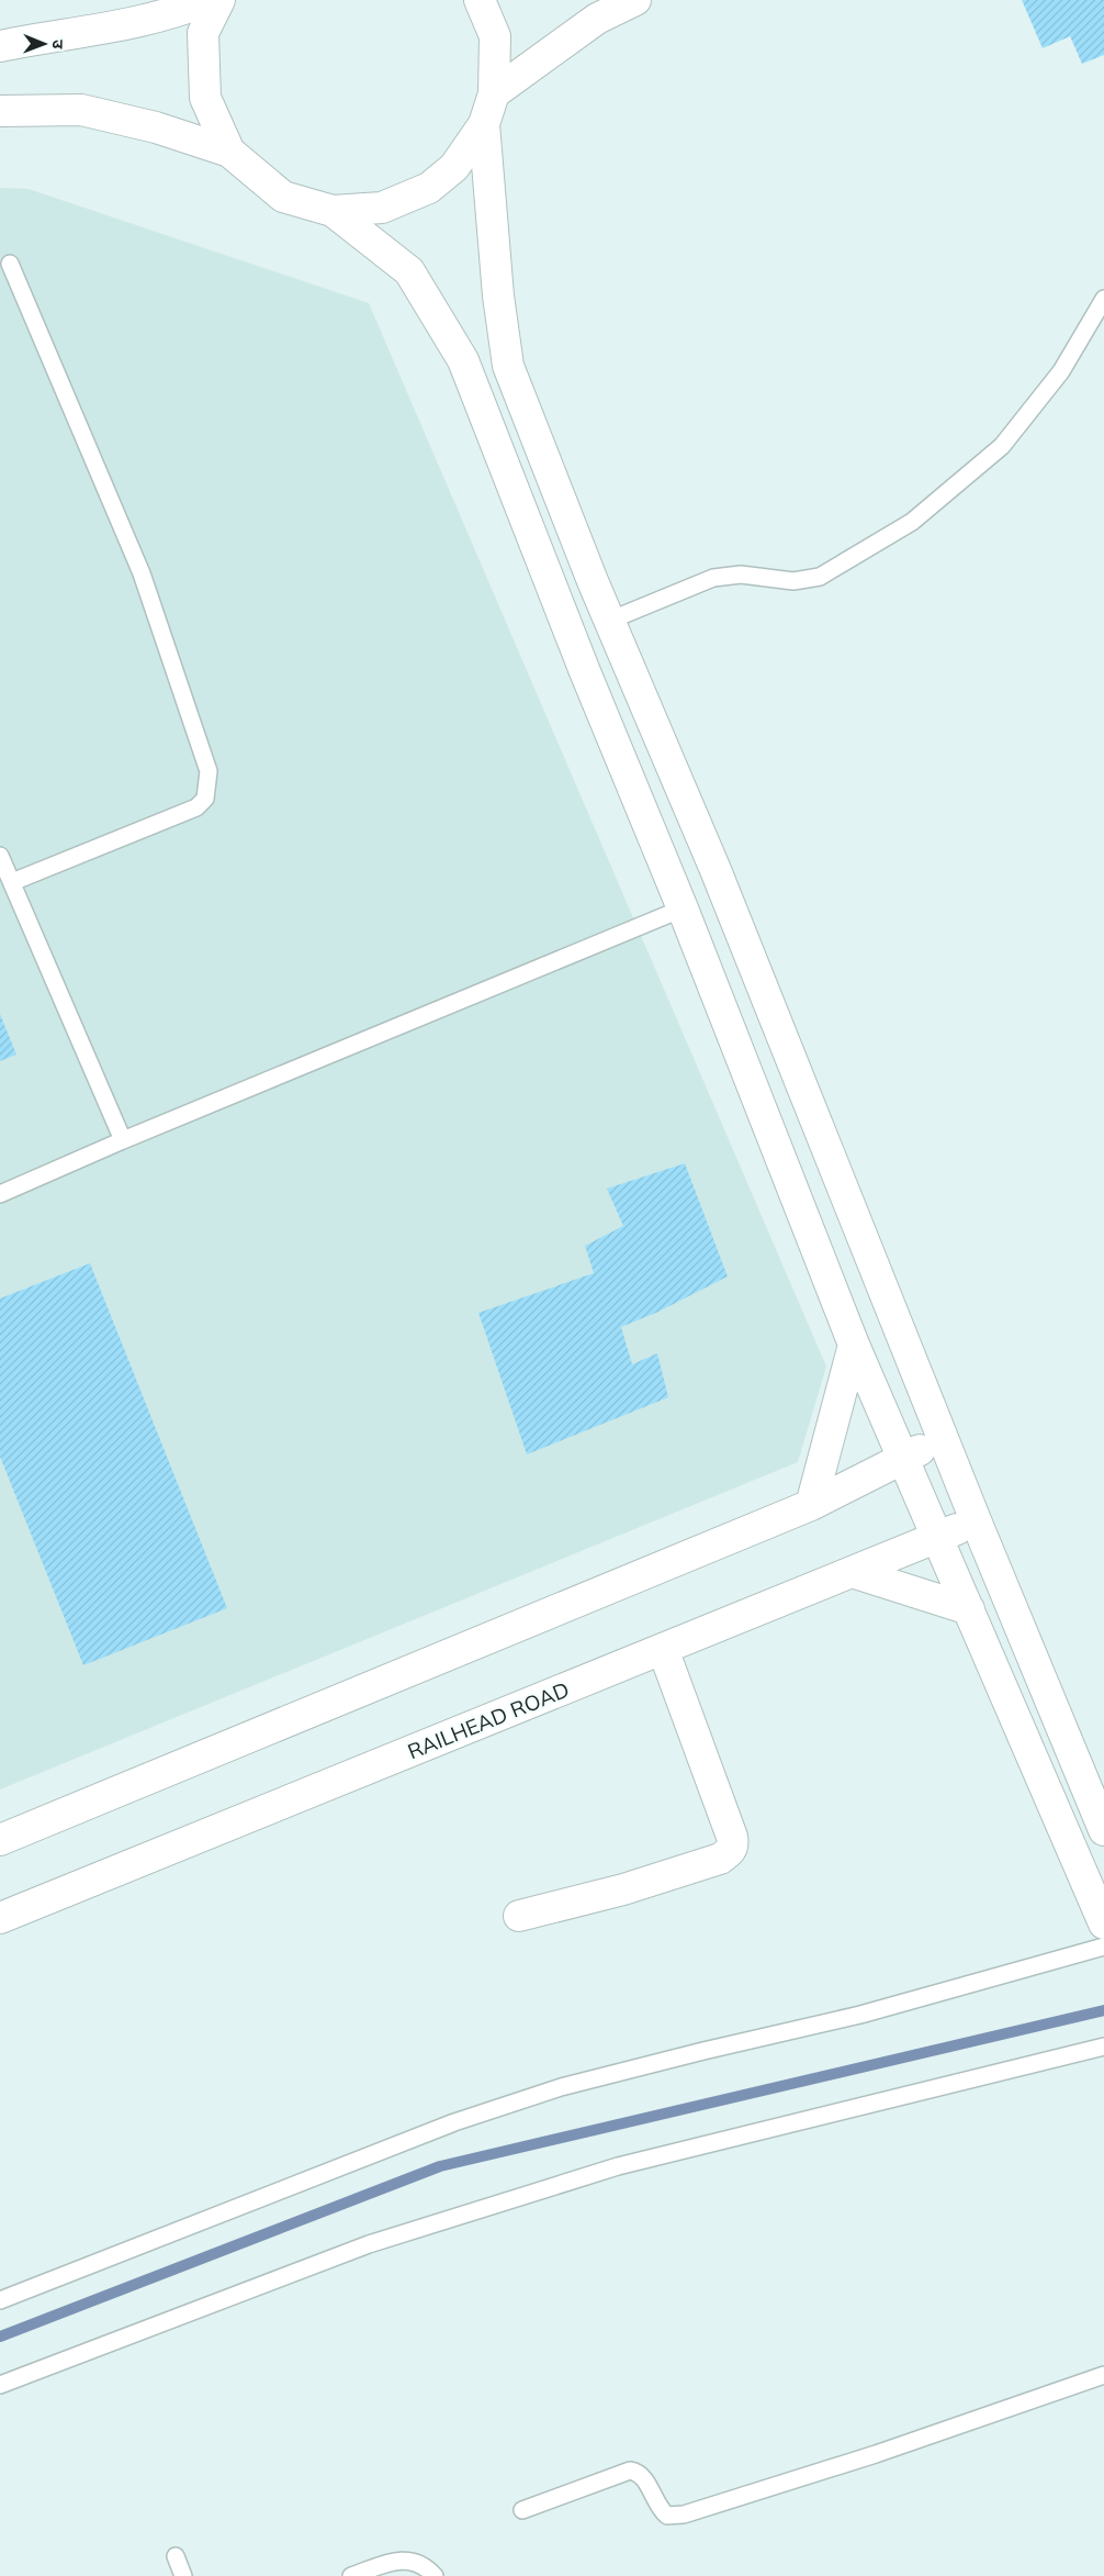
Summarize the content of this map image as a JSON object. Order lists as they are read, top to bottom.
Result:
{
  "streets": {
    "main road": ["RAILHEAD ROAD"]
  },
  "north": "right"
}
